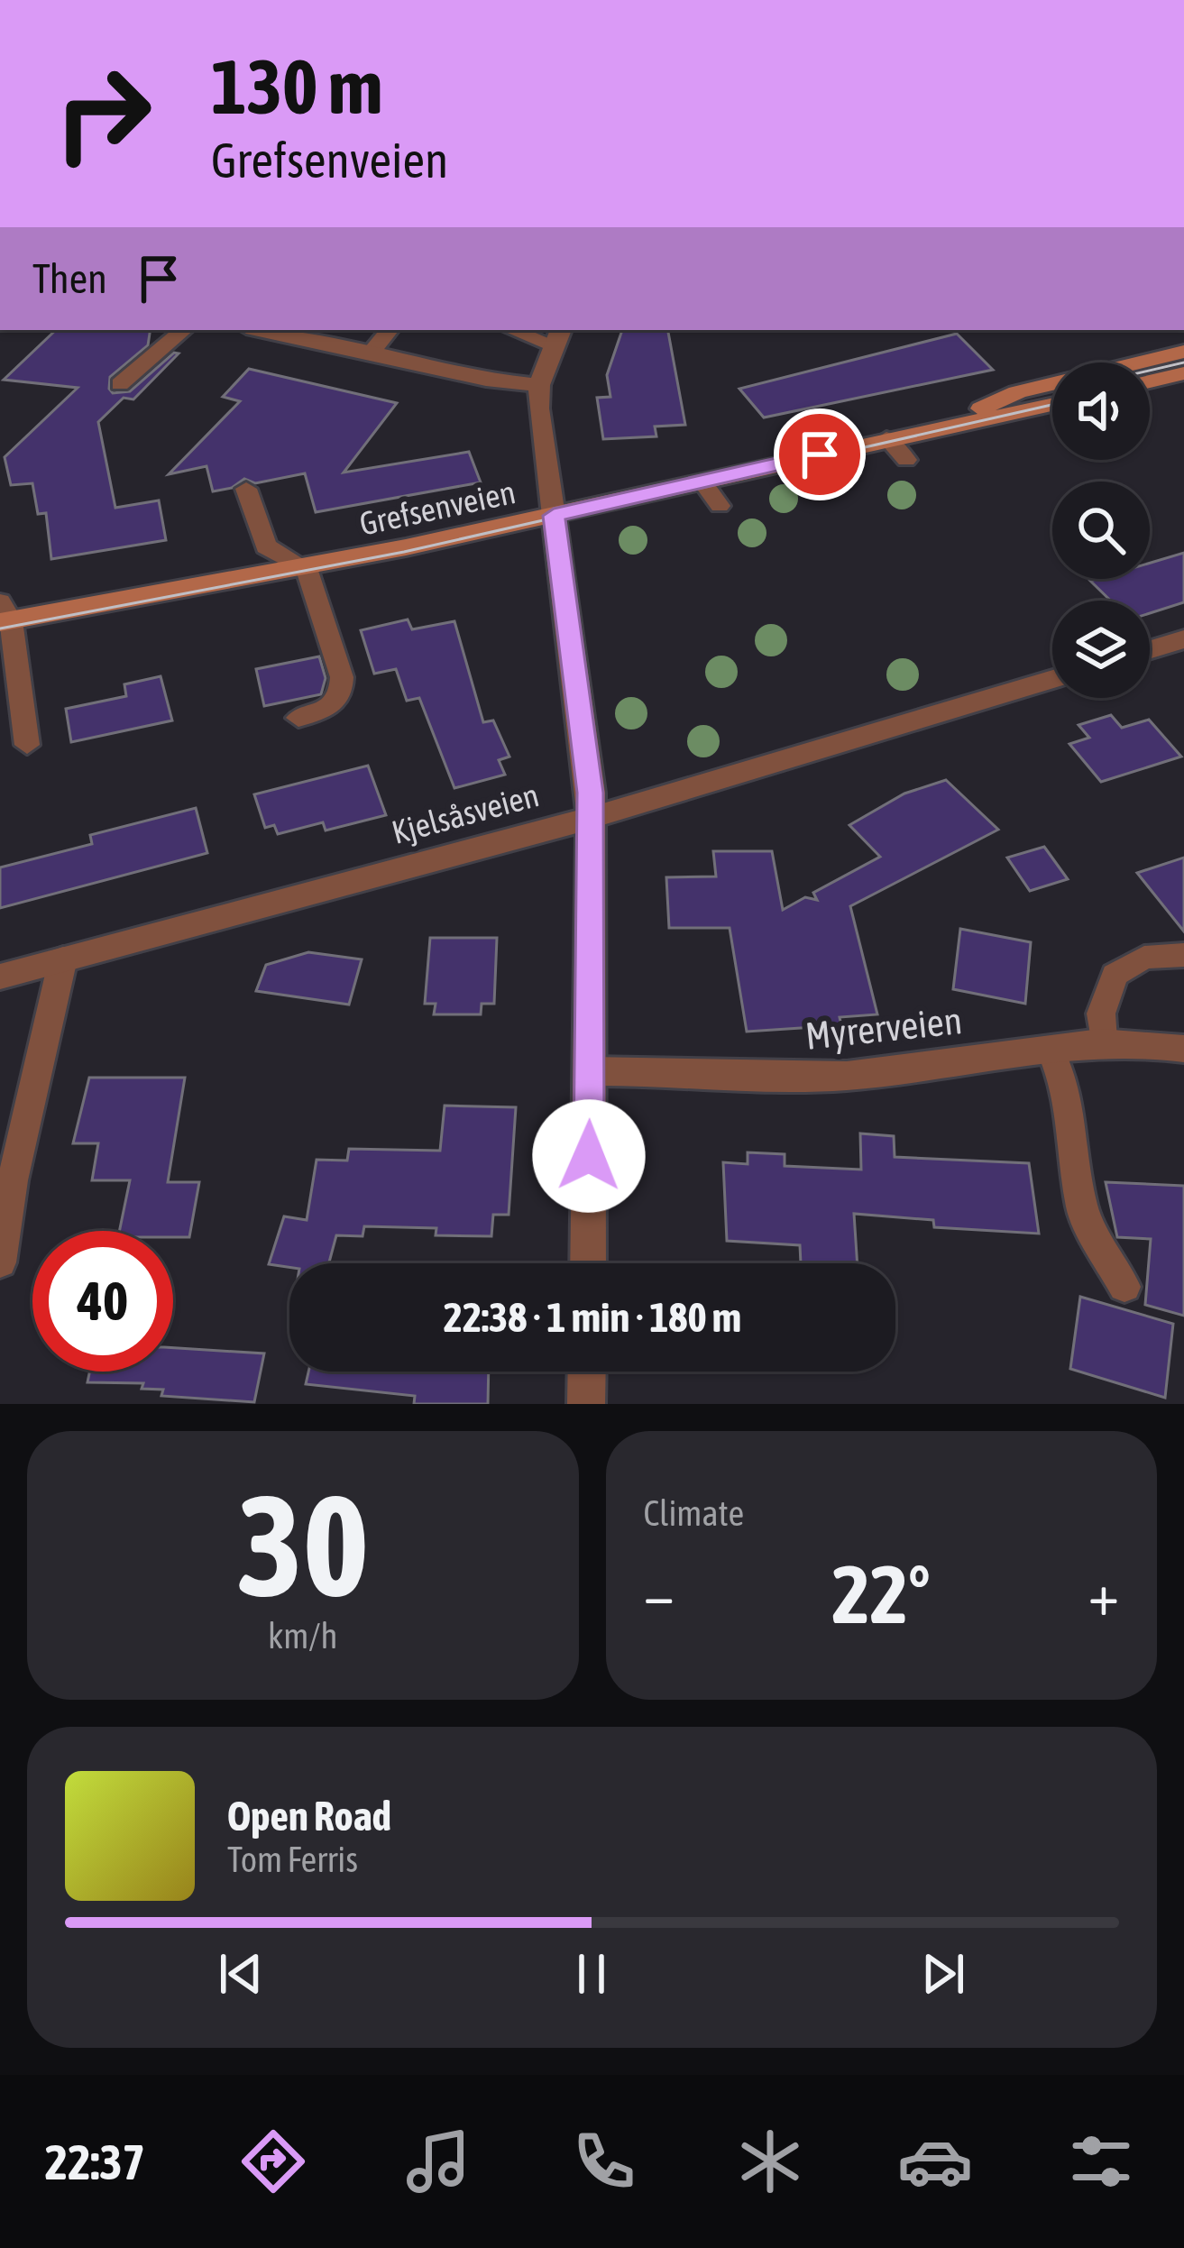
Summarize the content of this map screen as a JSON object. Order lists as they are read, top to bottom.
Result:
{
  "streets": {
    "main road": ["Grefsenveien"],
    "street": ["Kjelsåsveien", "Myrerveien"]
  },
  "page": {
    "turn": ["130 m", "Grefsenveien"],
    "then": "Then",
    "limit": "40",
    "trip": "22:38 · 1 min · 180 m",
    "tile": [
      ["30", "km/h"],
      "Climate"
    ],
    "heat": ["−", "22°", "+"],
    "song": ["Open Road", "Tom Ferris"],
    "tabs": "22:37"
  }
}
